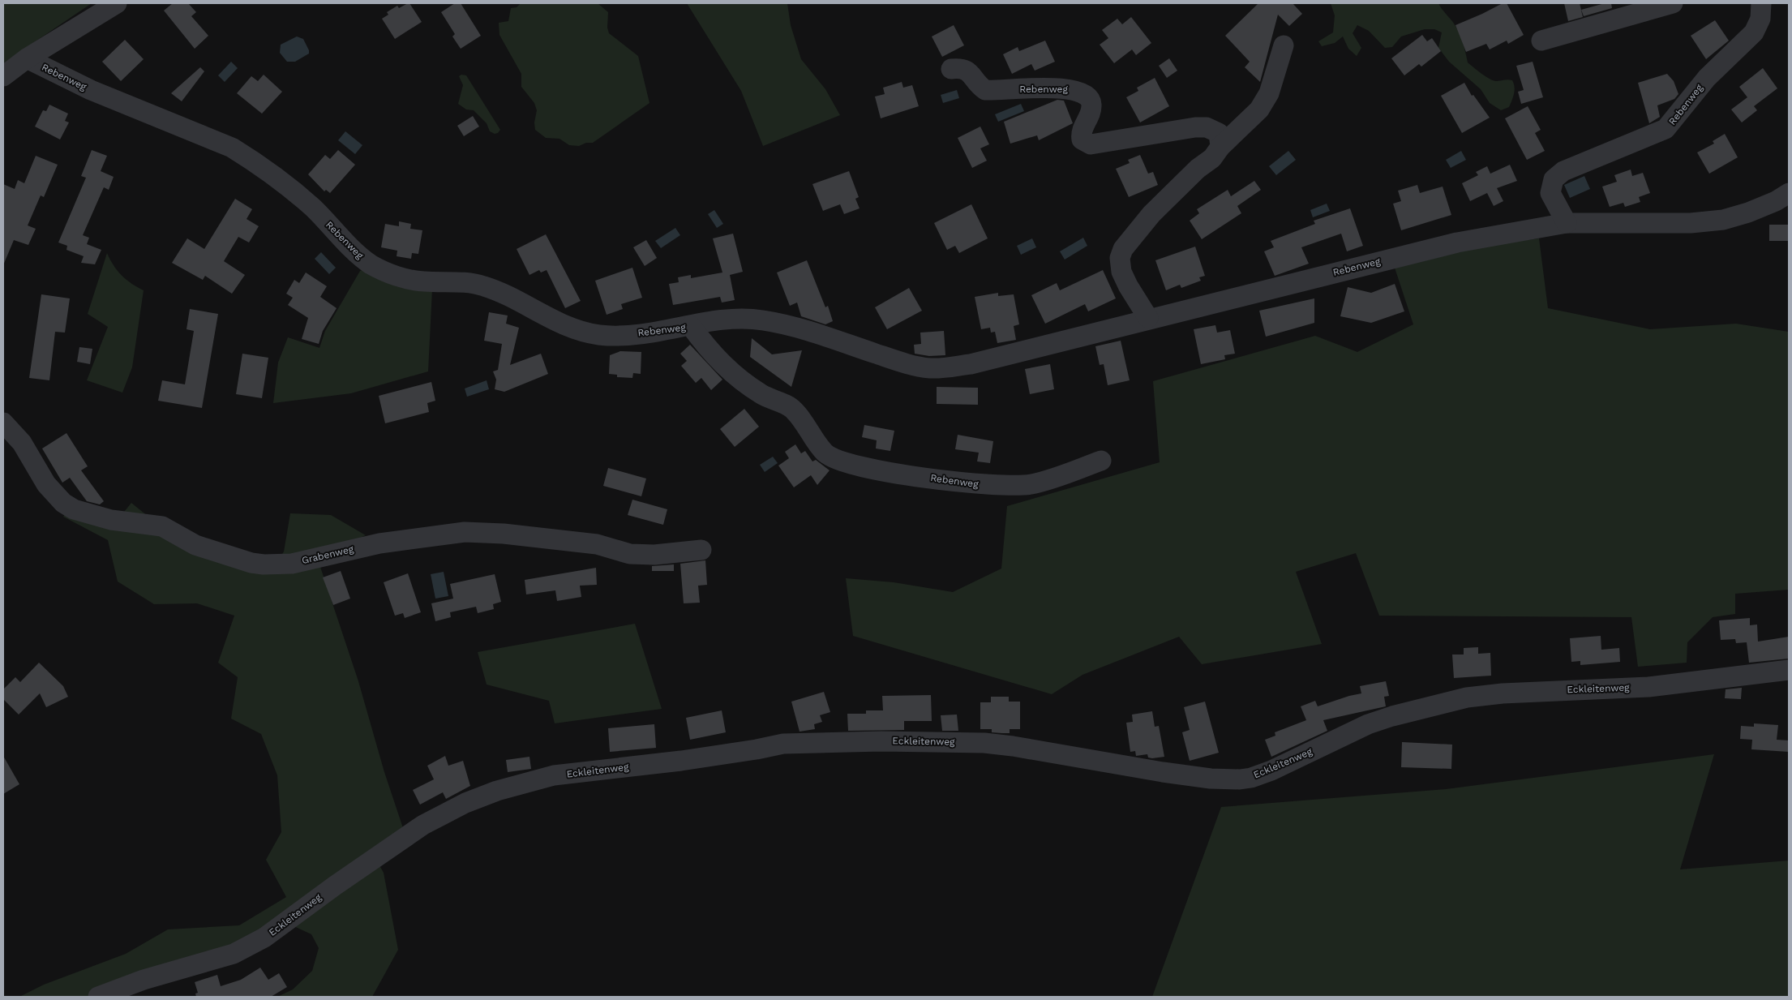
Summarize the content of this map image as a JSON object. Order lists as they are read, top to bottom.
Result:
{
  "streets": {
    "street": ["Rebenweg", "Grabenweg", "Eckleitenweg"]
  }
}
